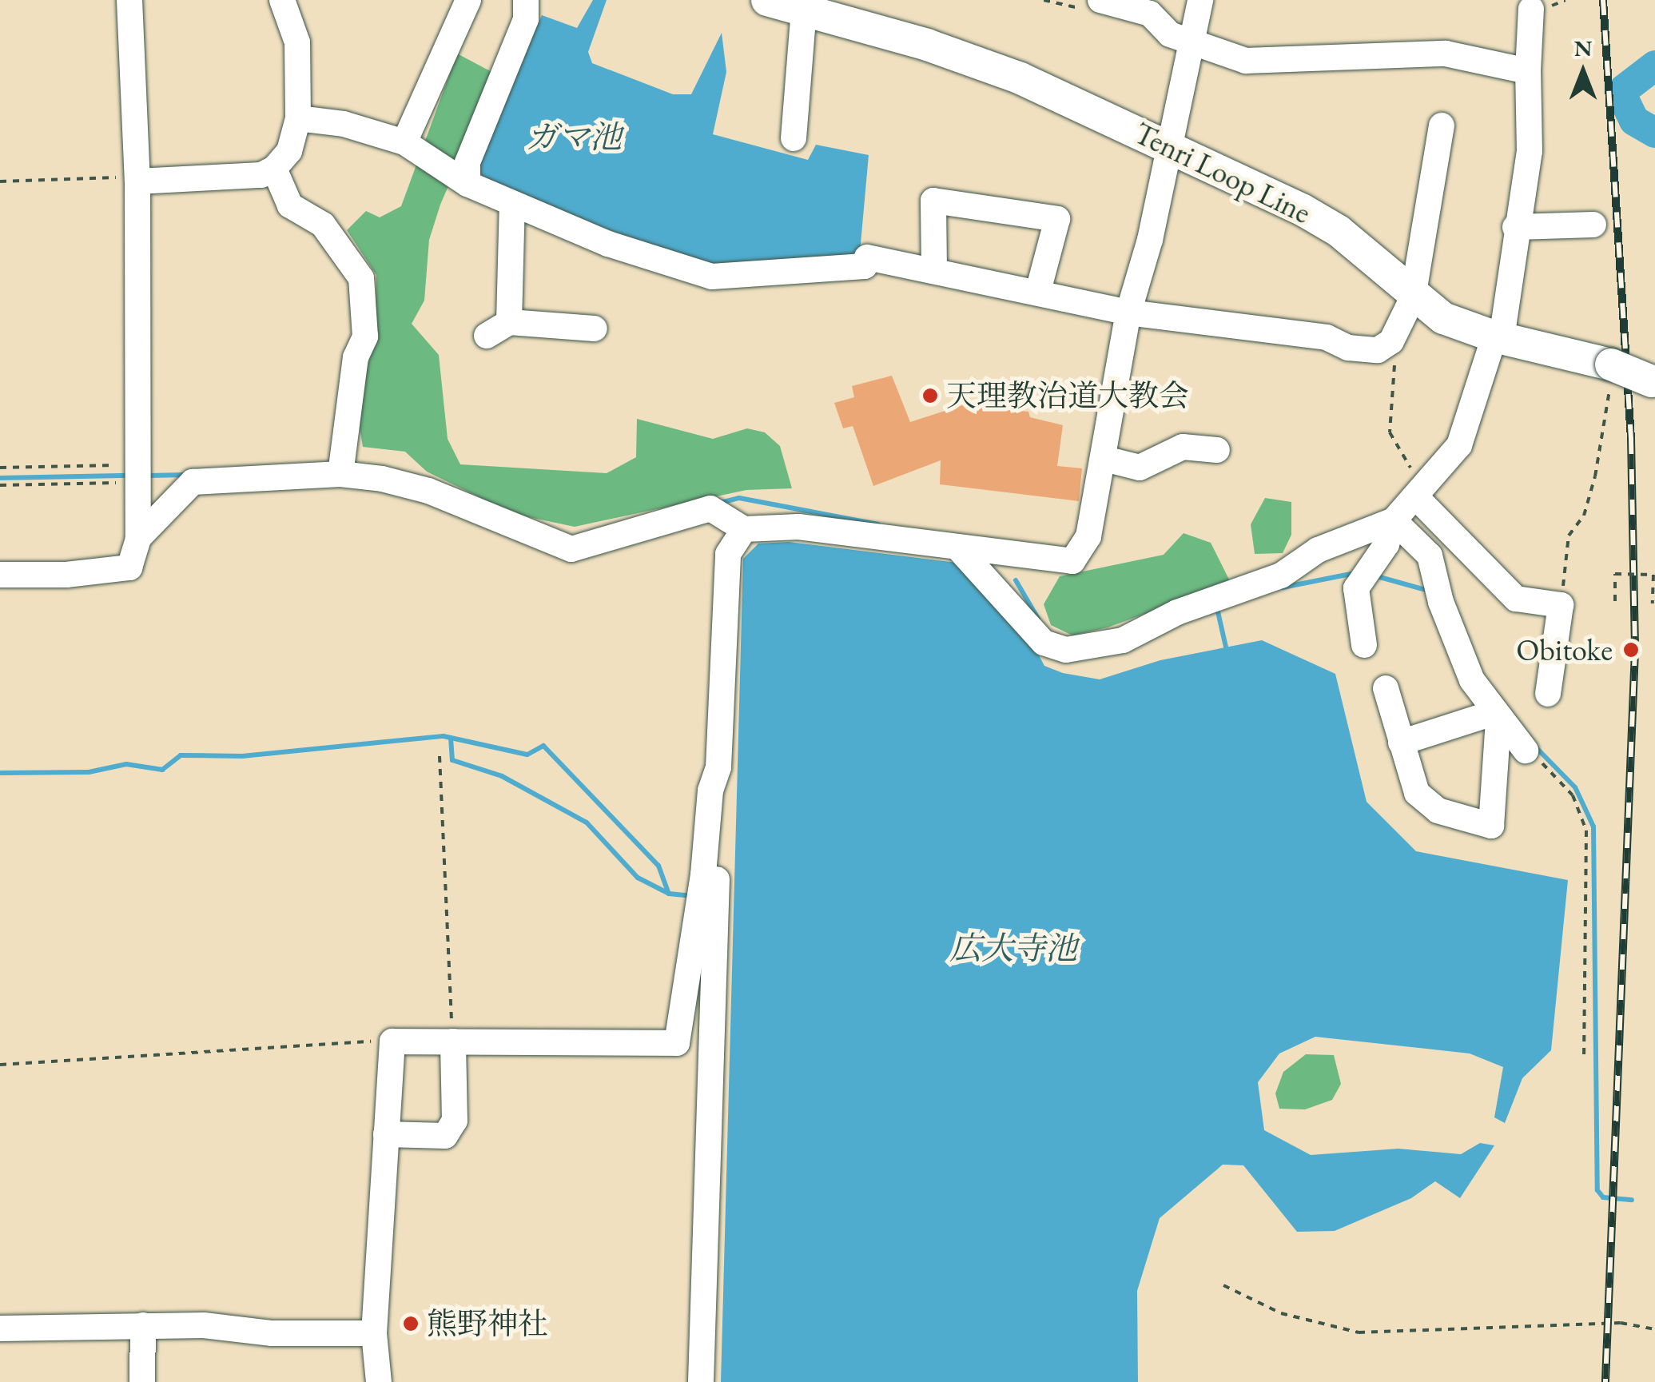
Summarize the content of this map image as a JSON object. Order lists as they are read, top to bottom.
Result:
{
  "streets": {
    "main road": ["Tenri Loop Line"]
  },
  "water": ["ガマ池", "広大寺池"],
  "places": ["天理教治道大教会", "Obitoke", "熊野神社"],
  "north": "top"
}
